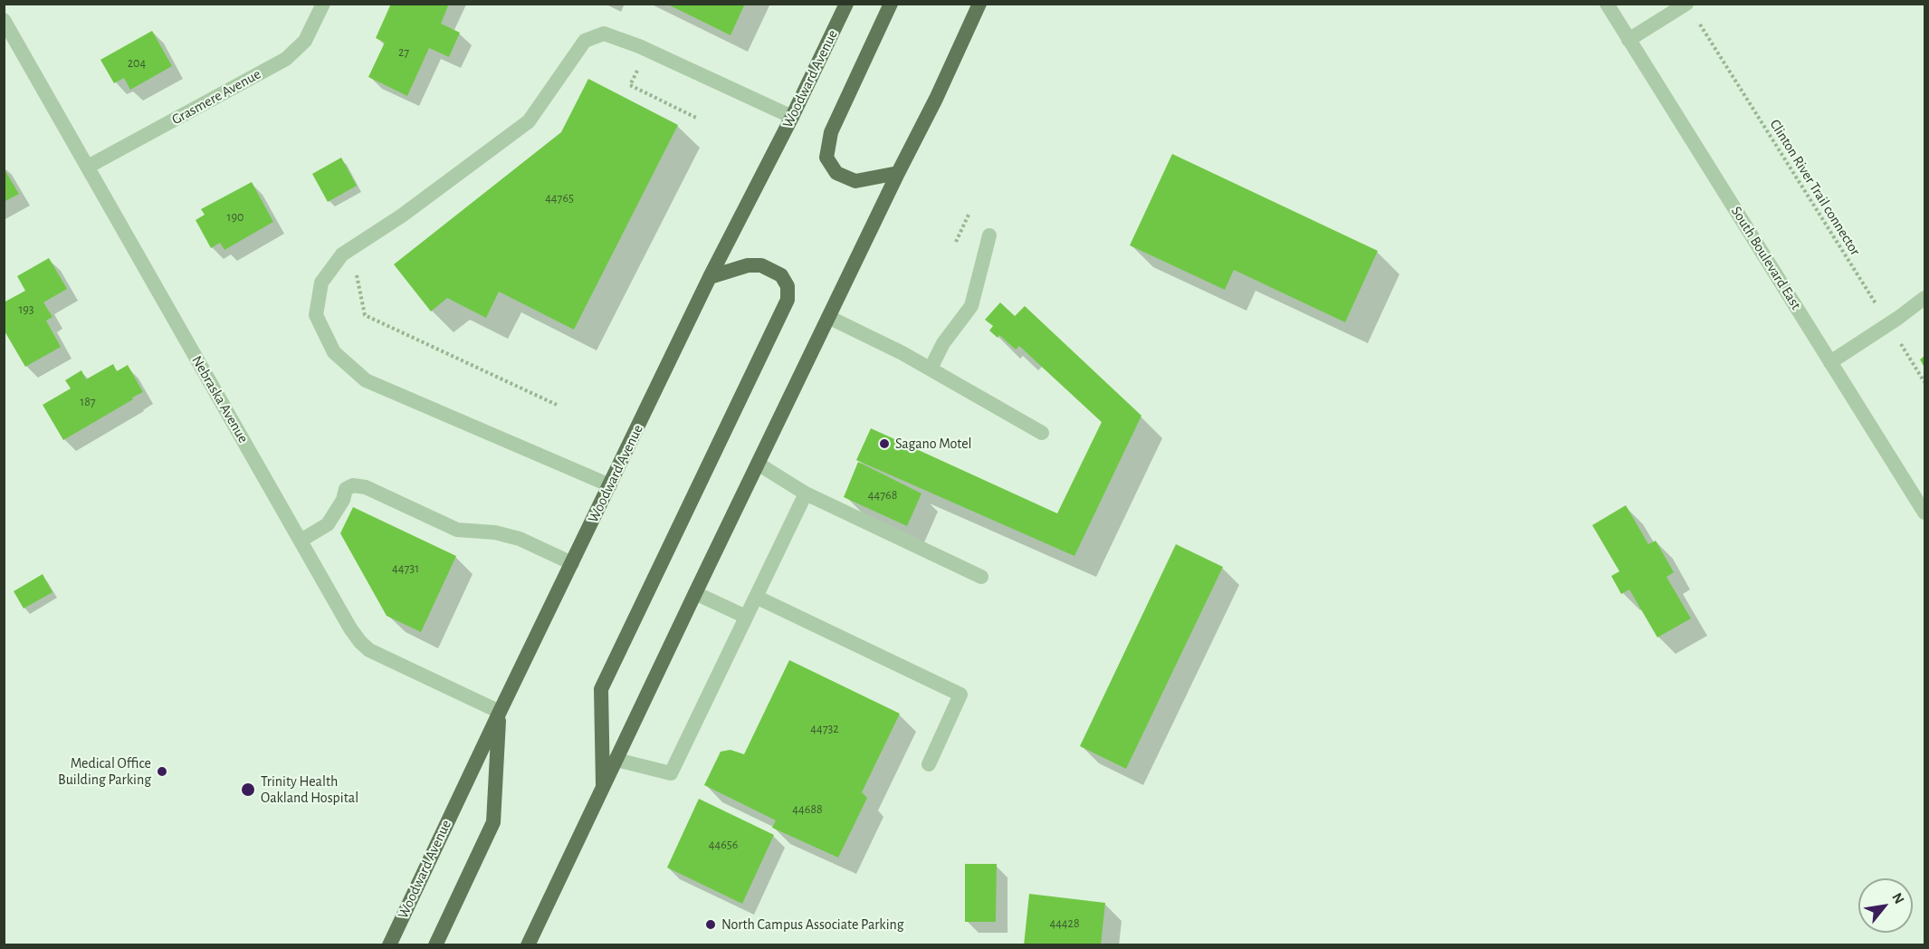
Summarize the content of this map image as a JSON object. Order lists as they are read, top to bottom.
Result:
{
  "streets": {
    "main road": ["Woodward Avenue"],
    "street": ["Grasmere Avenue", "South Boulevard East", "Nebraska Avenue"],
    "path": ["Clinton River Trail connector"]
  },
  "crossings": [
    ["Woodward Avenue", "Nebraska Avenue"],
    ["Grasmere Avenue", "Nebraska Avenue"]
  ],
  "places": [
    "Sagano Motel",
    "Medical Office Building Parking",
    "Trinity Health Oakland Hospital",
    "North Campus Associate Parking"
  ],
  "house_numbers": [
    "27",
    "204",
    "44765",
    "190",
    "193",
    "187",
    "44768",
    "44731",
    "44732",
    "44688",
    "44656",
    "44428"
  ],
  "north": "top right"
}
